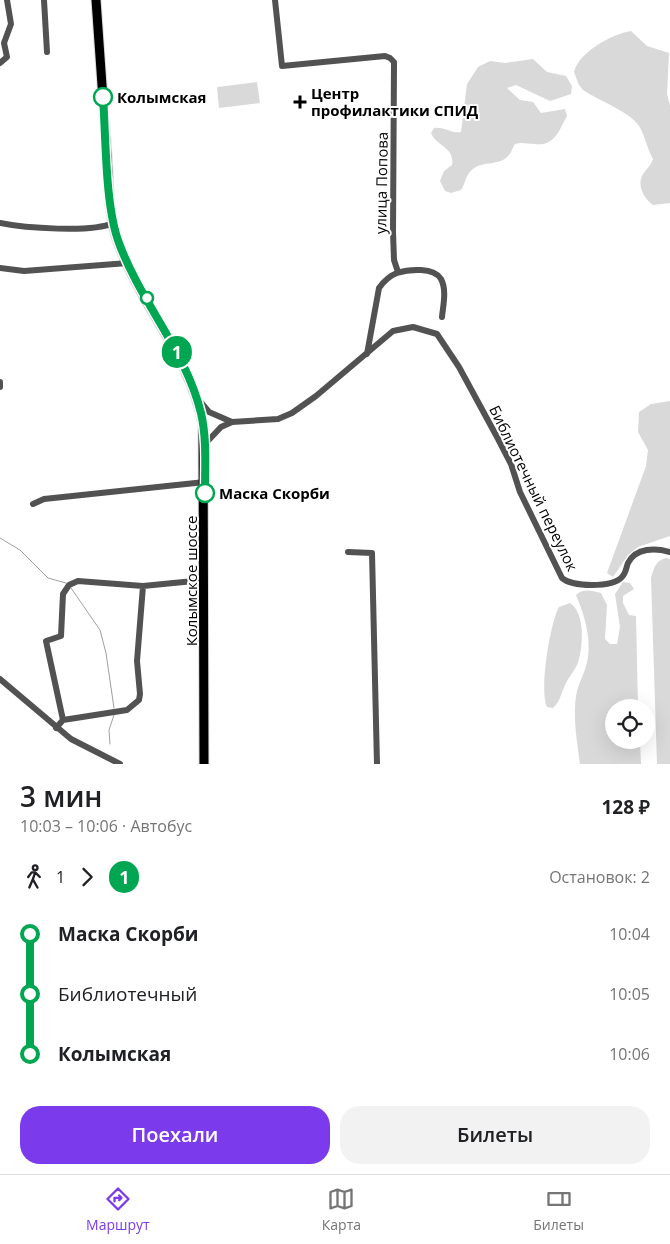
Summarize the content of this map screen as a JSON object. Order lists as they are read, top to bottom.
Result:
{
  "streets": {
    "highway": ["Колымское шоссе"],
    "street": ["улица Попова", "Библиотечный переулок"]
  },
  "crossings": [
    ["Библиотечный переулок", "Колымское шоссе"]
  ],
  "places": {
    "other": ["Колымская", "Маска Скорби"],
    "health": ["Центр профилактики СПИД"]
  },
  "lines": ["bus line 1"],
  "page": {
    "on_map": "1",
    "heading": ["3 мин", "10:03 – 10:06 · Автобус", "128 ₽"],
    "legs": ["1", "1", "Остановок: 2"],
    "list": [
      {
        "name": "Маска Скорби",
        "value": "10:04"
      },
      {
        "name": "Библиотечный",
        "value": "10:05"
      },
      {
        "name": "Колымская",
        "value": "10:06"
      }
    ],
    "buttons": ["Поехали", "Билеты"],
    "tabs": ["Маршрут", "Карта", "Билеты"]
  }
}
